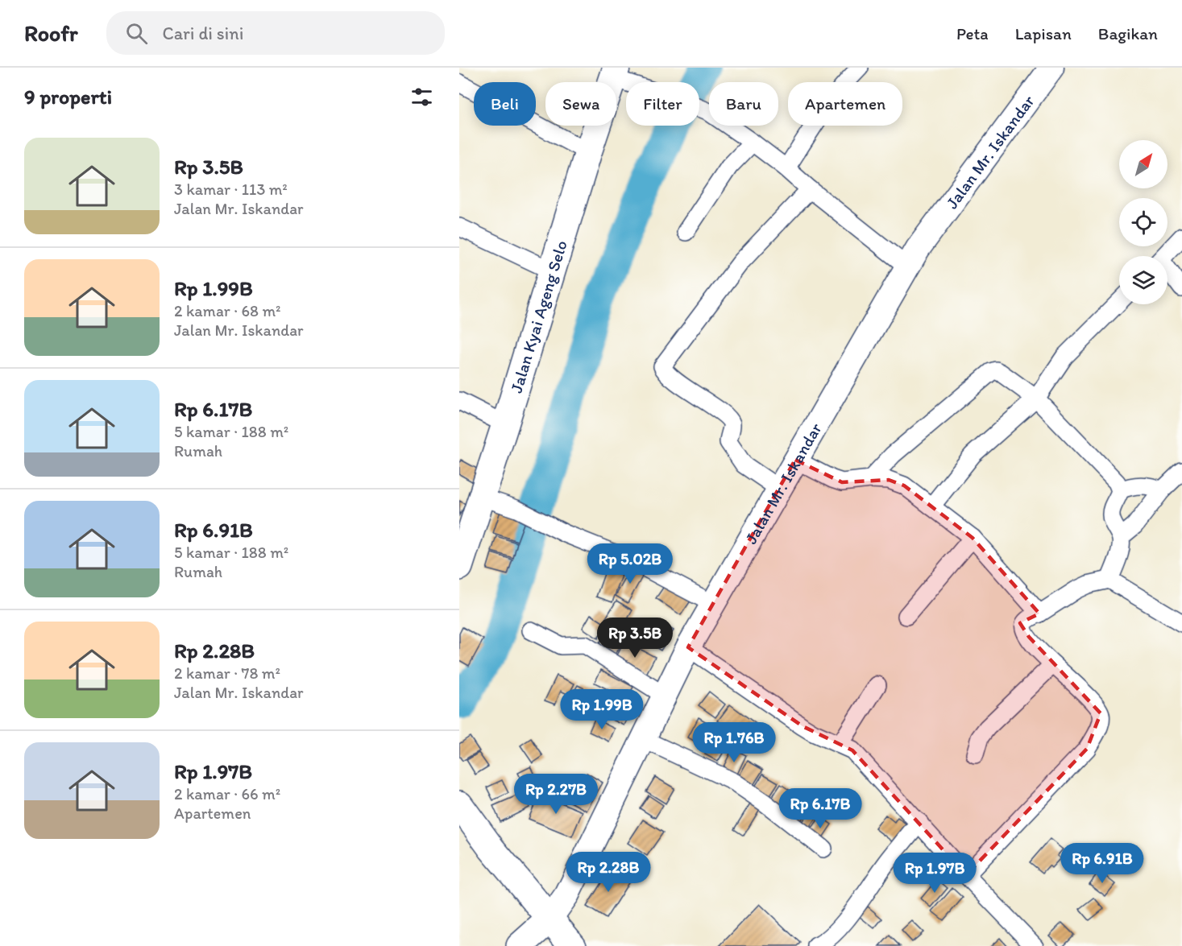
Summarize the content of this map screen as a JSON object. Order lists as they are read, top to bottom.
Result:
{
  "streets": {
    "main road": ["Jalan Mr. Iskandar", "Jalan Kyai Ageng Selo"]
  },
  "north": "top right",
  "page": {
    "header": "Roofr",
    "search": "Cari di sini",
    "nav": ["Peta", "Lapisan", "Bagikan"],
    "heading": "9 properti",
    "chip": [
      "Beli",
      "Sewa",
      "Filter",
      "Baru",
      "Apartemen"
    ],
    "list": [
      {
        "name": "Rp 3.5B",
        "note": "3 kamar · 113 m² · Jalan Mr. Iskandar"
      },
      {
        "name": "Rp 1.99B",
        "note": "2 kamar · 68 m² · Jalan Mr. Iskandar"
      },
      {
        "name": "Rp 6.17B",
        "note": "5 kamar · 188 m² · Rumah"
      },
      {
        "name": "Rp 6.91B",
        "note": "5 kamar · 188 m² · Rumah"
      },
      {
        "name": "Rp 2.28B",
        "note": "2 kamar · 78 m² · Jalan Mr. Iskandar"
      },
      {
        "name": "Rp 1.97B",
        "note": "2 kamar · 66 m² · Apartemen"
      }
    ],
    "price": [
      "Rp 5.02B",
      "Rp 3.5B",
      "Rp 1.99B",
      "Rp 1.76B",
      "Rp 2.27B",
      "Rp 6.17B",
      "Rp 6.91B",
      "Rp 2.28B",
      "Rp 1.97B"
    ]
  }
}
